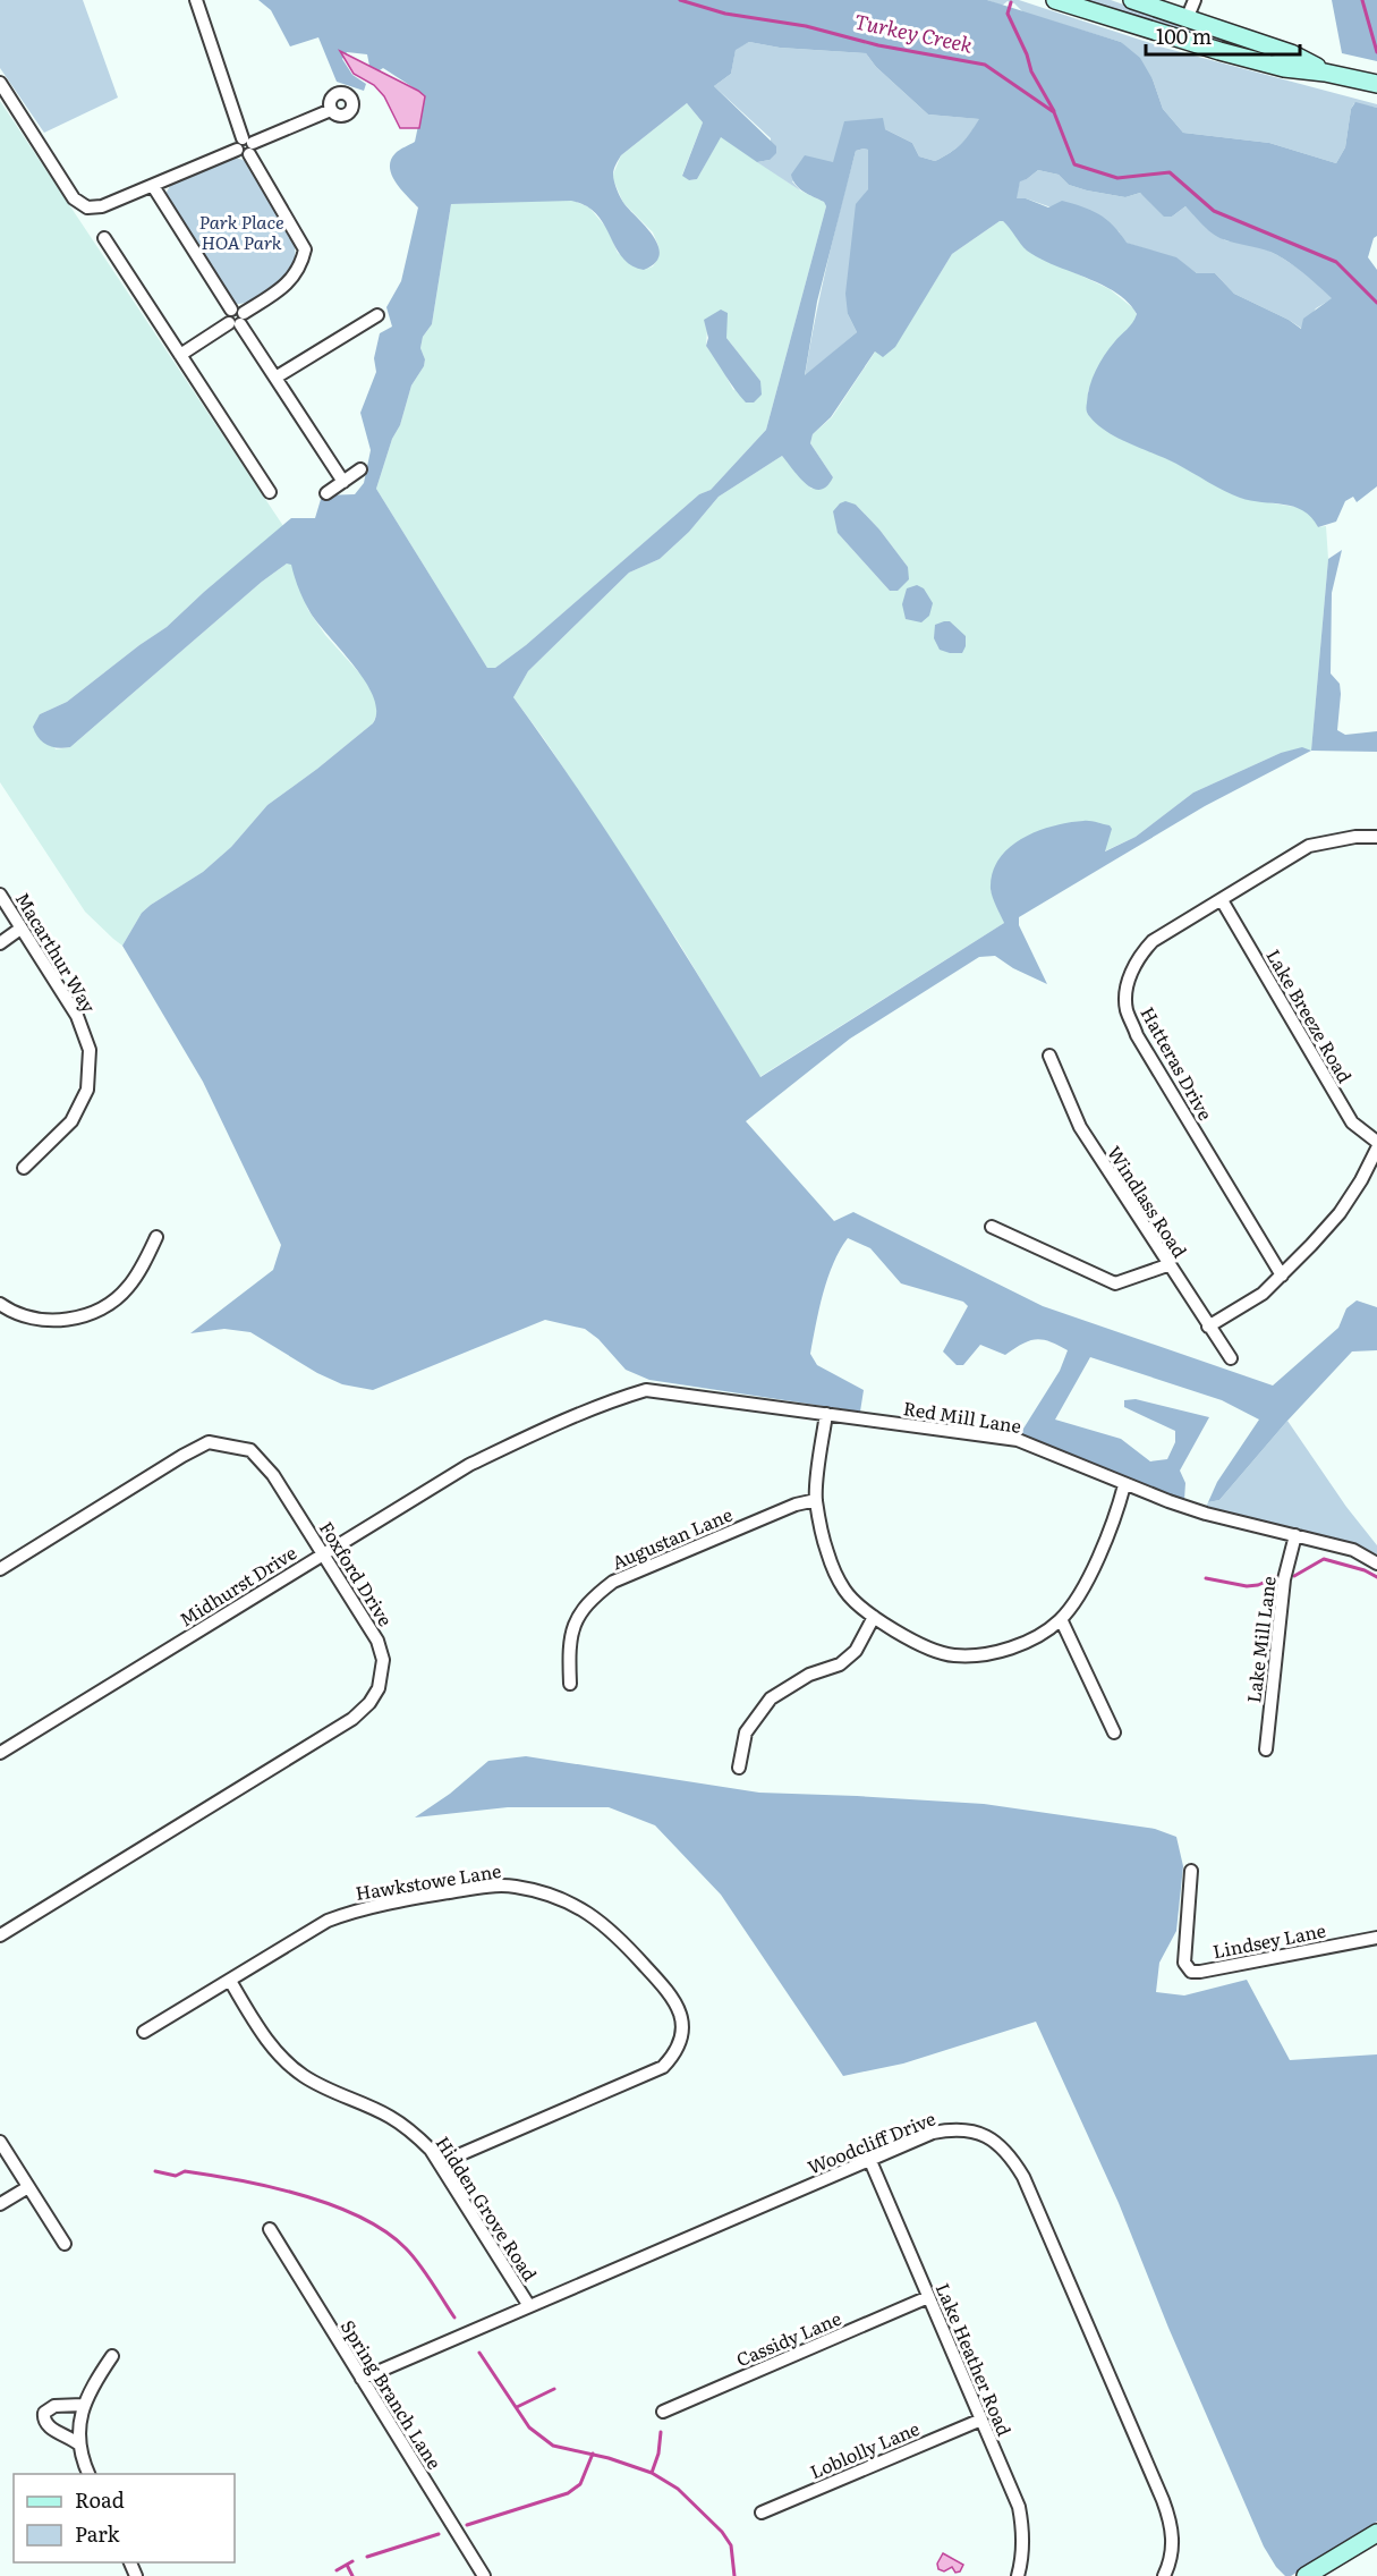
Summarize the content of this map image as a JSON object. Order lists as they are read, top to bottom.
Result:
{
  "streets": {
    "street": [
      "Macarthur Way",
      "Lake Breeze Road",
      "Hatteras Drive",
      "Windlass Road",
      "Red Mill Lane",
      "Augustan Lane",
      "Foxford Drive",
      "Midhurst Drive",
      "Lake Mill Lane",
      "Hawkstowe Lane",
      "Lindsey Lane",
      "Woodcliff Drive",
      "Hidden Grove Road",
      "Cassidy Lane",
      "Lake Heather Road",
      "Spring Branch Lane",
      "Loblolly Lane"
    ]
  },
  "crossings": [
    ["Lake Breeze Road", "Hatteras Drive"],
    ["Red Mill Lane", "Midhurst Drive"],
    ["Red Mill Lane", "Lake Mill Lane"],
    ["Foxford Drive", "Midhurst Drive"],
    ["Hawkstowe Lane", "Hidden Grove Road"],
    ["Woodcliff Drive", "Hidden Grove Road"],
    ["Woodcliff Drive", "Lake Heather Road"],
    ["Woodcliff Drive", "Spring Branch Lane"],
    ["Cassidy Lane", "Lake Heather Road"],
    ["Lake Heather Road", "Loblolly Lane"]
  ],
  "water": ["Turkey Creek"],
  "parks": ["Park Place HOA Park"],
  "legend": ["Road", "Park"],
  "scale_bar": "100 m"
}
